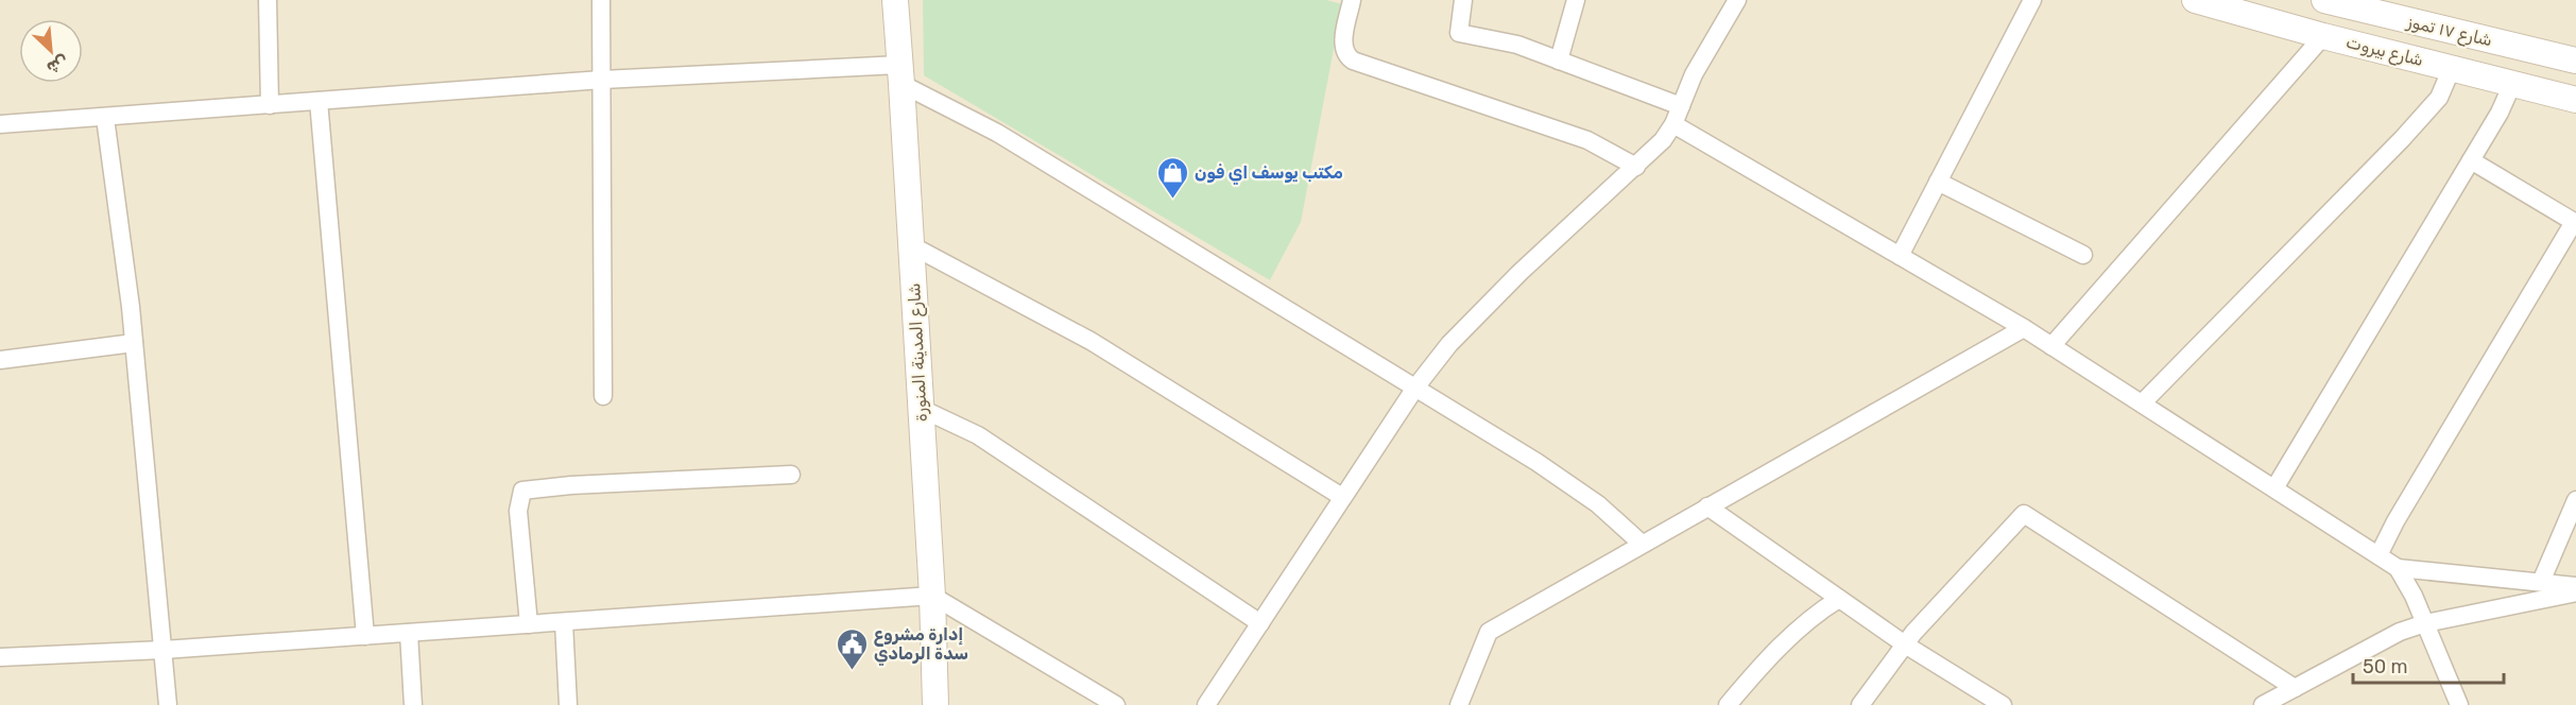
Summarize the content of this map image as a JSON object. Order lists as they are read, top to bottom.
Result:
{
  "streets": {
    "street": ["شارع ١٧ تموز", "شارع بيروت", "شارع المدينة المنورة"]
  },
  "places": {
    "shop": ["مكتب يوسف اي فون"],
    "public building": ["إدارة مشروع سدة الرمادي"]
  },
  "scale_bar": "50 m",
  "north": "bottom right"
}
